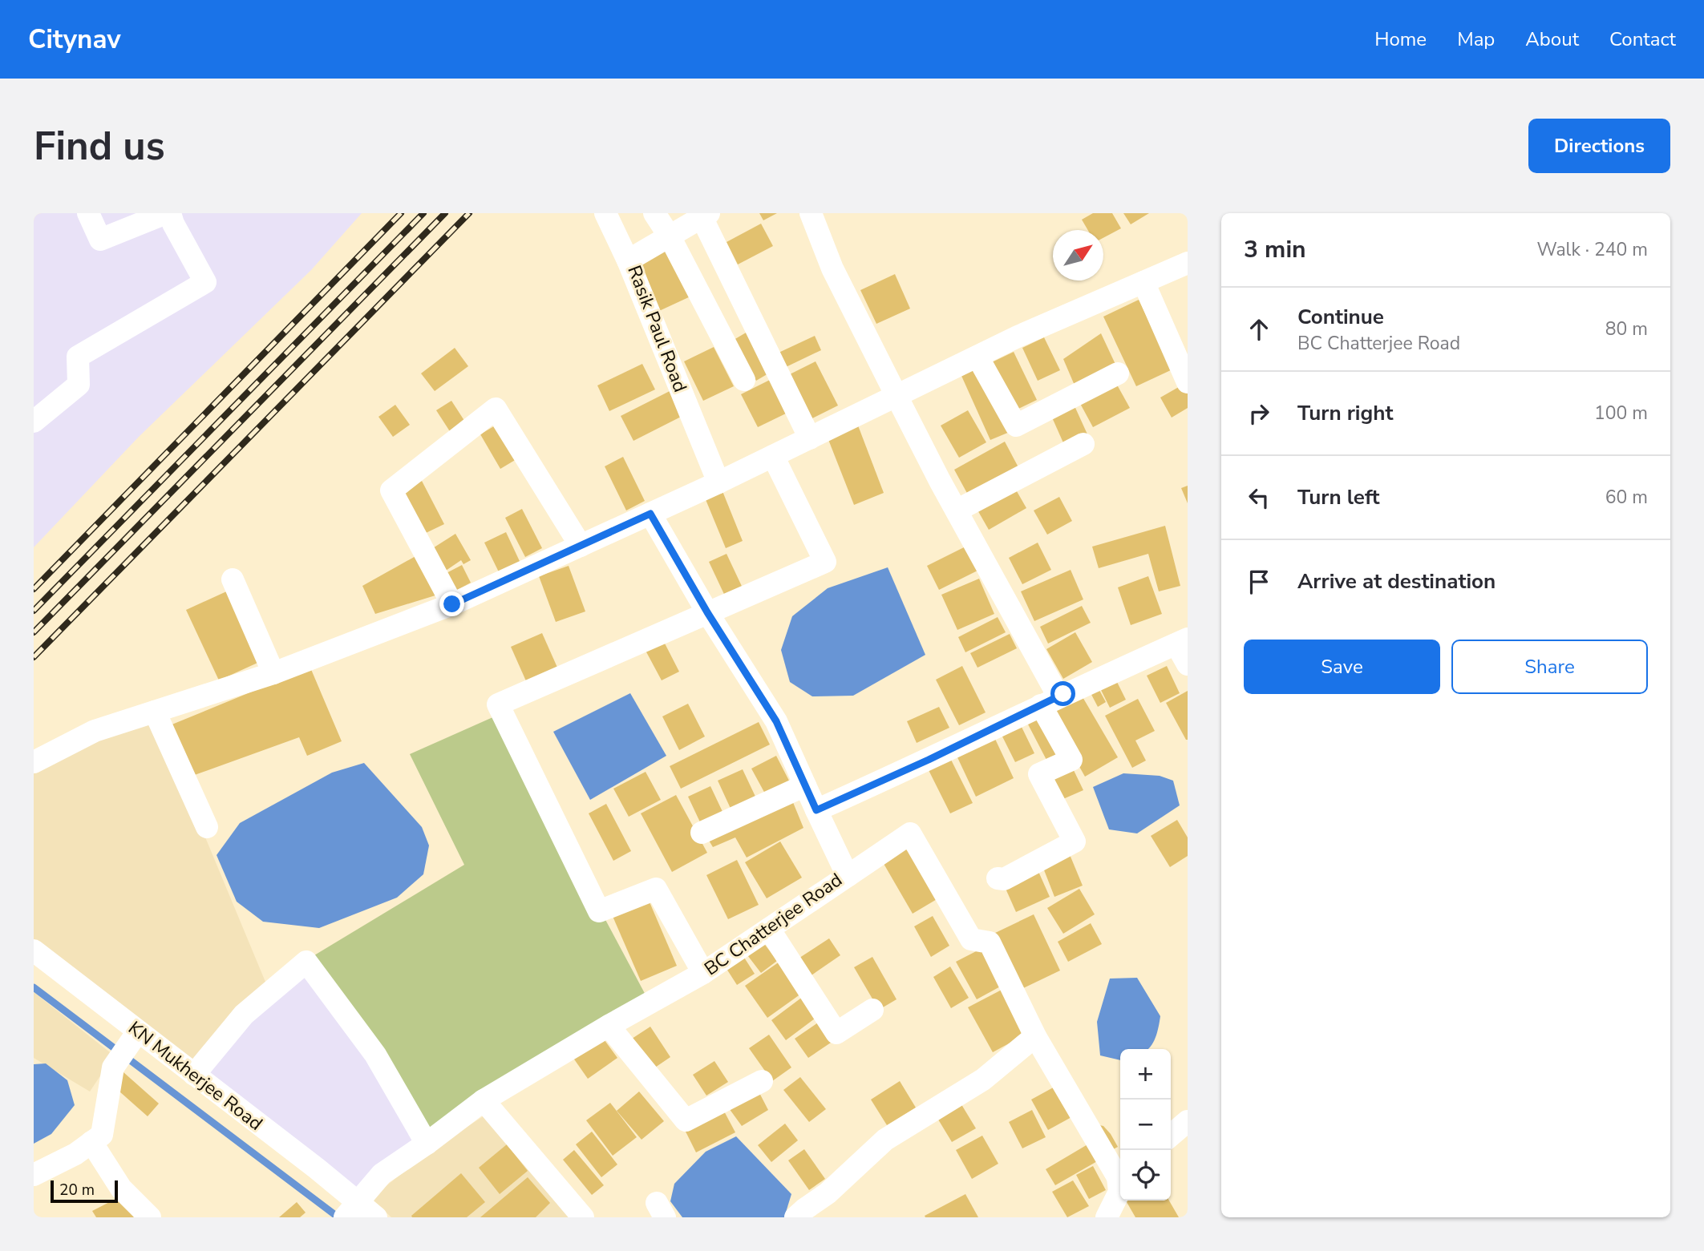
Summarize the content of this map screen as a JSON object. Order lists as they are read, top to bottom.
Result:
{
  "streets": {
    "street": ["Rasik Paul Road", "BC Chatterjee Road", "KN Mukherjee Road"]
  },
  "crossings": [
    ["BC Chatterjee Road", "KN Mukherjee Road"]
  ],
  "scale_bar": "20 m",
  "north": "top right",
  "page": {
    "header": "Citynav",
    "nav": [
      "Home",
      "Map",
      "About",
      "Contact"
    ],
    "buttons": [
      "Directions",
      ["Save", "Share"]
    ],
    "title": "Find us",
    "heading": ["3 min", "Walk · 240 m"],
    "list": [
      ["Continue", "BC Chatterjee Road", "80 m"],
      ["Turn right", "100 m"],
      ["Turn left", "60 m"],
      "Arrive at destination"
    ],
    "map_buttons": ["+", "−"],
    "scale": "20 m"
  }
}
